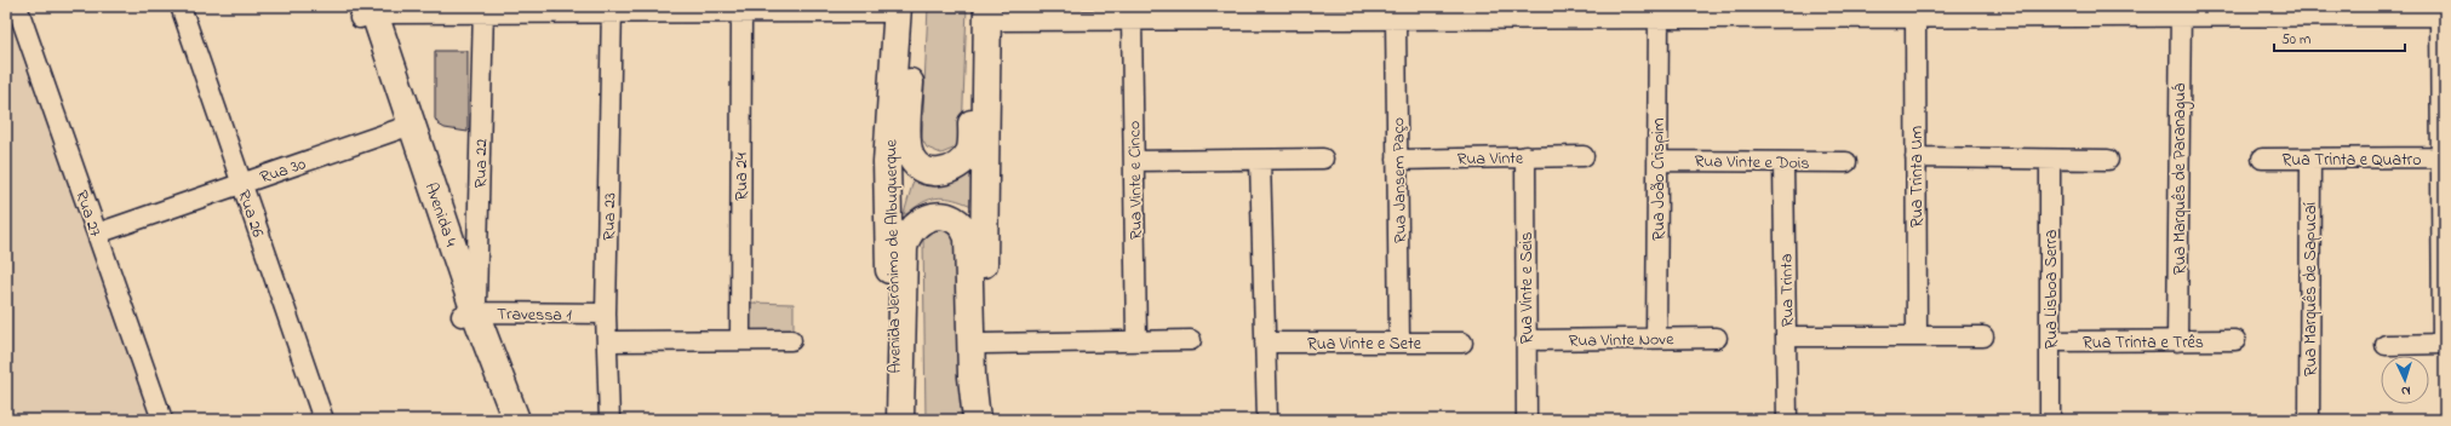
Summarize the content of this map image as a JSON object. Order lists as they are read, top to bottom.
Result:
{
  "streets": {
    "main road": ["Avenida 4", "Avenida Jerônimo de Albuquerque"],
    "street": [
      "Rua Vinte",
      "Rua Trinta e Quatro",
      "Rua Vinte e Dois",
      "Rua 22",
      "Rua 30",
      "Rua 24",
      "Rua Trinta Um",
      "Rua João Crispim",
      "Rua Marquês de Paranaguá",
      "Rua Vinte e Cinco",
      "Rua Jansem Paço",
      "Rua 27",
      "Rua 26",
      "Rua 23",
      "Rua Vinte e Seis",
      "Rua Lisboa Serra",
      "Rua Marquês de Sapucaí",
      "Rua Trinta",
      "Travessa 1",
      "Rua Vinte Nove",
      "Rua Trinta e Três",
      "Rua Vinte e Sete"
    ]
  },
  "crossings": [
    ["Rua Vinte", "Rua Jansem Paço"],
    ["Rua Vinte", "Rua Vinte e Seis"],
    ["Rua Trinta e Quatro", "Rua Marquês de Sapucaí"],
    ["Rua Vinte e Dois", "Rua João Crispim"],
    ["Rua Vinte e Dois", "Rua Trinta"],
    ["Rua 22", "Avenida 4"],
    ["Rua 22", "Travessa 1"],
    ["Rua 30", "Rua 27"],
    ["Rua 30", "Rua 26"],
    ["Rua 30", "Avenida 4"],
    ["Rua João Crispim", "Rua Vinte Nove"],
    ["Rua Marquês de Paranaguá", "Rua Trinta e Três"],
    ["Rua Jansem Paço", "Rua Vinte e Sete"],
    ["Avenida 4", "Travessa 1"],
    ["Rua 23", "Travessa 1"],
    ["Rua Vinte e Seis", "Rua Vinte Nove"],
    ["Rua Lisboa Serra", "Rua Trinta e Três"]
  ],
  "scale_bar": "50 m",
  "north": "bottom"
}
